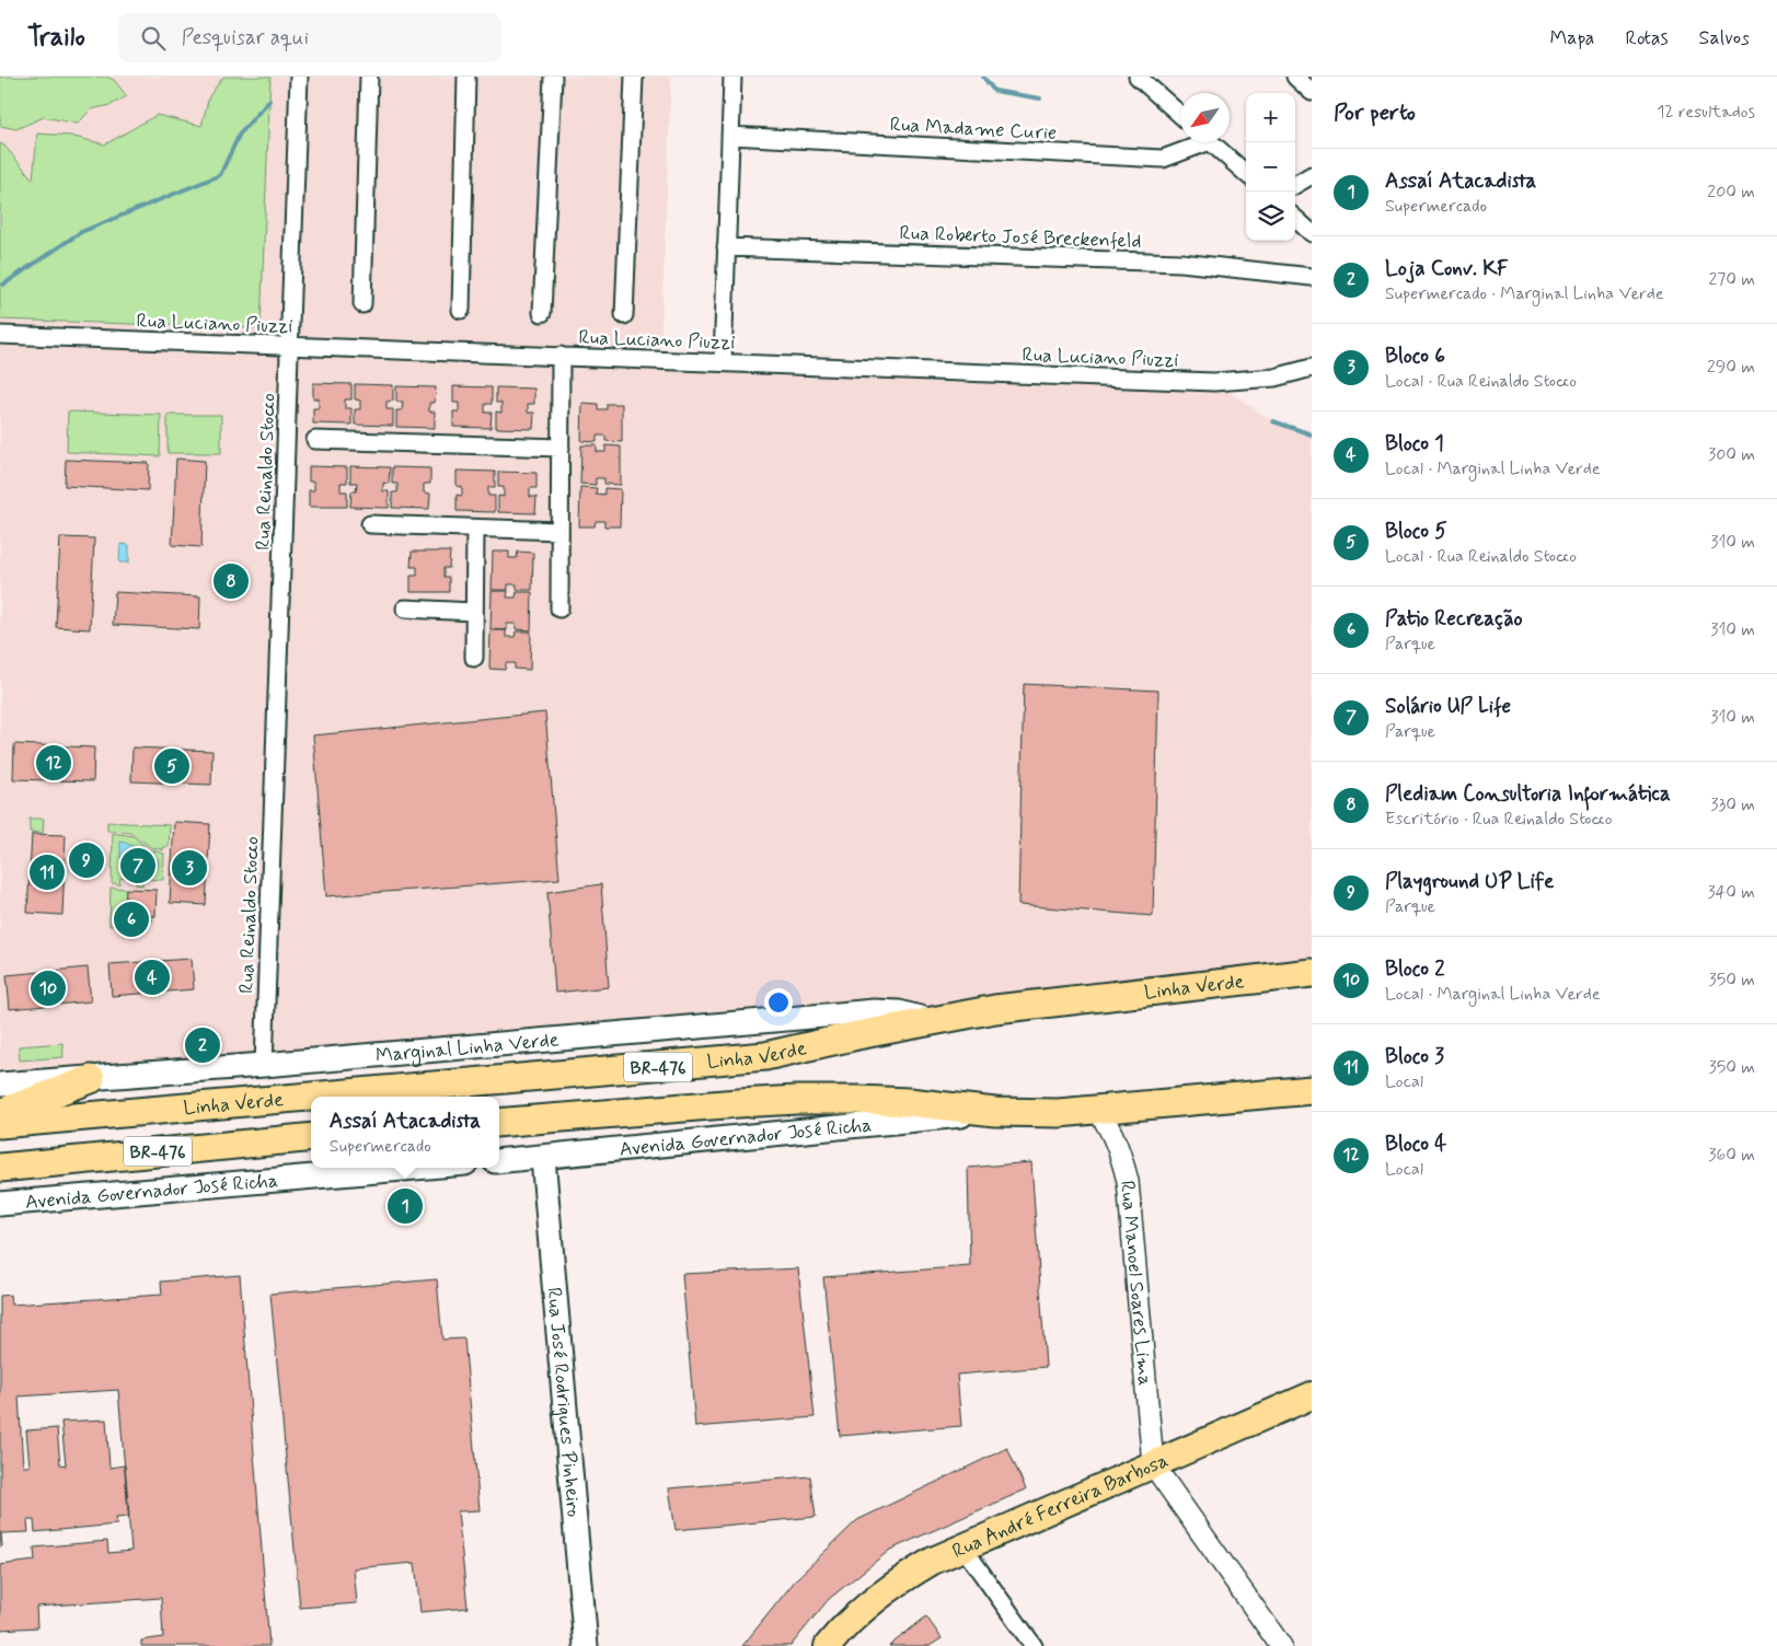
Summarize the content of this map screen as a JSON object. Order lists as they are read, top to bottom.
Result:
{
  "streets": {
    "highway": ["Linha Verde", "BR-476"],
    "main road": [
      "Marginal Linha Verde",
      "Avenida Governador José Richa",
      "Rua José Rodrigues Pinheiro",
      "Rua André Ferreira Barbosa"
    ],
    "street": [
      "Rua Madame Curie",
      "Rua Roberto José Breckenfeld",
      "Rua Luciano Piuzzi",
      "Rua Reinaldo Stocco",
      "Rua Manoel Soares Lima"
    ]
  },
  "crossings": [
    ["Rua Luciano Piuzzi", "Rua Reinaldo Stocco"],
    ["Rua Reinaldo Stocco", "Marginal Linha Verde"],
    ["Linha Verde", "Marginal Linha Verde"],
    ["BR-476", "Avenida Governador José Richa"],
    ["BR-476", "Rua Manoel Soares Lima"],
    ["Avenida Governador José Richa", "Rua José Rodrigues Pinheiro"],
    ["Rua Manoel Soares Lima", "Rua André Ferreira Barbosa"]
  ],
  "north": "bottom left",
  "page": {
    "header": "Trailo",
    "search": "Pesquisar aqui",
    "nav": ["Mapa", "Rotas", "Salvos"],
    "heading": ["Por perto", "12 resultados"],
    "map_buttons": ["+", "−"],
    "list": [
      {
        "mark": "1",
        "name": "Assaí Atacadista",
        "note": "Supermercado",
        "value": "200 m"
      },
      {
        "mark": "2",
        "name": "Loja Conv. KF",
        "note": "Supermercado · Marginal Linha Verde",
        "value": "270 m"
      },
      {
        "mark": "3",
        "name": "Bloco 6",
        "note": "Local · Rua Reinaldo Stocco",
        "value": "290 m"
      },
      {
        "mark": "4",
        "name": "Bloco 1",
        "note": "Local · Marginal Linha Verde",
        "value": "300 m"
      },
      {
        "mark": "5",
        "name": "Bloco 5",
        "note": "Local · Rua Reinaldo Stocco",
        "value": "310 m"
      },
      {
        "mark": "6",
        "name": "Patio Recreação",
        "note": "Parque",
        "value": "310 m"
      },
      {
        "mark": "7",
        "name": "Solário UP Life",
        "note": "Parque",
        "value": "310 m"
      },
      {
        "mark": "8",
        "name": "Plediam Consultoria Informática",
        "note": "Escritório · Rua Reinaldo Stocco",
        "value": "330 m"
      },
      {
        "mark": "9",
        "name": "Playground UP Life",
        "note": "Parque",
        "value": "340 m"
      },
      {
        "mark": "10",
        "name": "Bloco 2",
        "note": "Local · Marginal Linha Verde",
        "value": "350 m"
      },
      {
        "mark": "11",
        "name": "Bloco 3",
        "note": "Local",
        "value": "350 m"
      },
      {
        "mark": "12",
        "name": "Bloco 4",
        "note": "Local",
        "value": "360 m"
      }
    ],
    "pins": [
      "8",
      "12",
      "5",
      "9",
      "7",
      "3",
      "11",
      "6",
      "4",
      "10",
      "2",
      "1"
    ],
    "popup": ["Assaí Atacadista", "Supermercado"]
  }
}
